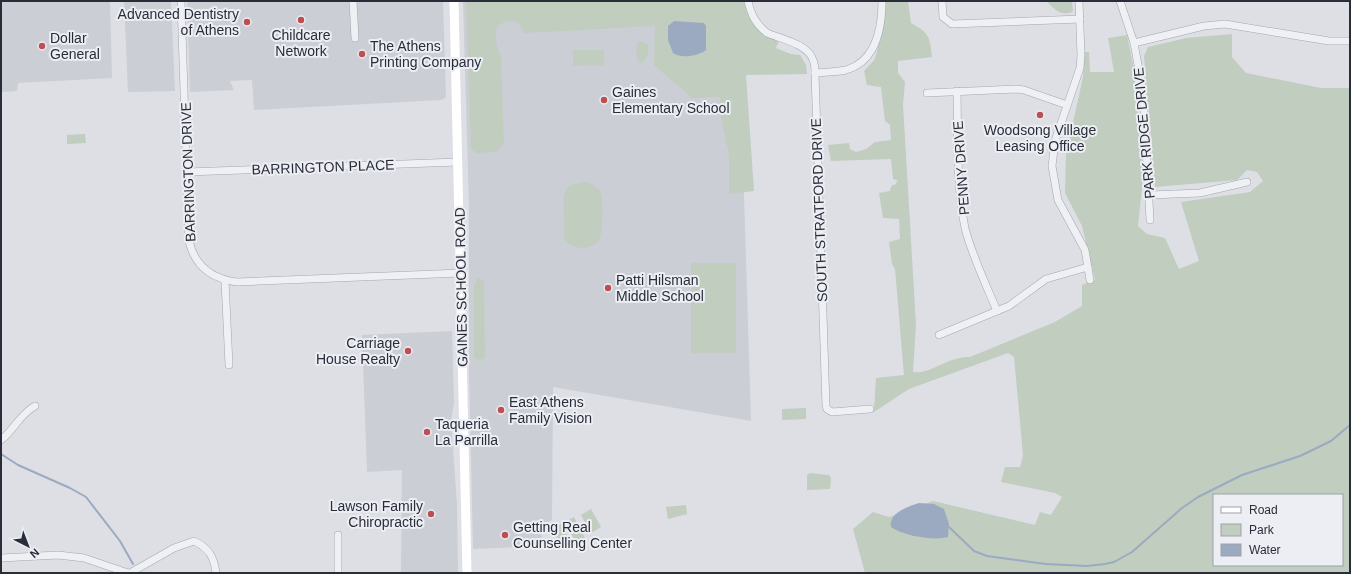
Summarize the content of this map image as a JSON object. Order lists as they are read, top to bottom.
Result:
{
  "streets": {
    "main road": ["GAINES SCHOOL ROAD"],
    "street": [
      "PARK RIDGE DRIVE",
      "BARRINGTON PLACE",
      "PENNY DRIVE",
      "BARRINGTON DRIVE",
      "SOUTH STRATFORD DRIVE"
    ]
  },
  "crossings": [
    ["BARRINGTON PLACE", "BARRINGTON DRIVE"],
    ["BARRINGTON PLACE", "GAINES SCHOOL ROAD"],
    ["BARRINGTON DRIVE", "GAINES SCHOOL ROAD"]
  ],
  "places": [
    "Childcare Network",
    "Advanced Dentistry of Athens",
    "Dollar General",
    "The Athens Printing Company",
    "Gaines Elementary School",
    "Woodsong Village Leasing Office",
    "Patti Hilsman Middle School",
    "Carriage House Realty",
    "East Athens Family Vision",
    "Taqueria La Parrilla",
    "Lawson Family Chiropractic",
    "Getting Real Counselling Center"
  ],
  "legend": ["Road", "Park", "Water"],
  "north": "bottom right"
}
